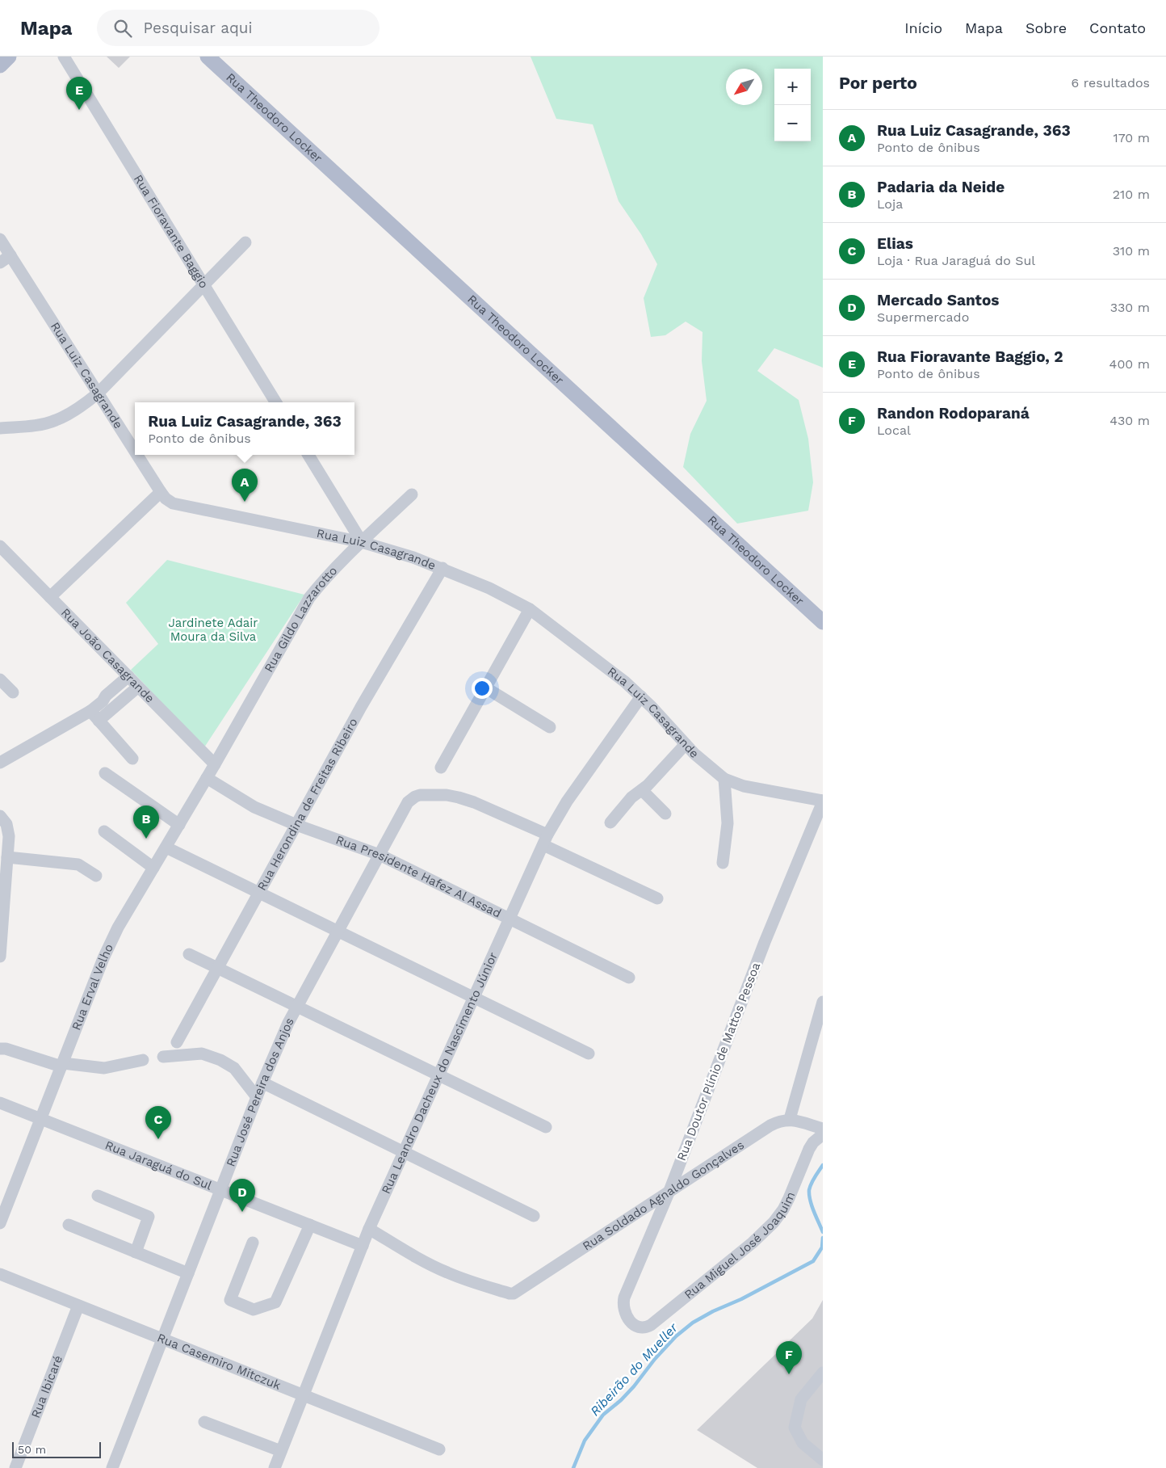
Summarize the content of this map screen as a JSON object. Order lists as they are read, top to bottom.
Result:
{
  "streets": {
    "main road": ["Rua Theodoro Locker"],
    "street": [
      "Rua Fioravante Baggio",
      "Rua Luiz Casagrande",
      "Rua Gildo Lazzarotto",
      "Rua João Casagrande",
      "Rua Herondina de Freitas Ribeiro",
      "Rua Presidente Hafez Al Assad",
      "Rua Erval Velho",
      "Rua Doutor Plínio de Mattos Pessoa",
      "Rua Leandro Dacheux do Nascimento Júnior",
      "Rua José Pereira dos Anjos",
      "Rua Jaraguá do Sul",
      "Rua Soldado Agnaldo Gonçalves",
      "Rua Miguel José Joaquim",
      "Rua Casemiro Mitczuk",
      "Rua Ibicaré"
    ]
  },
  "crossings": [
    ["Rua Luiz Casagrande", "Rua Gildo Lazzarotto"],
    ["Rua Luiz Casagrande", "Rua Herondina de Freitas Ribeiro"],
    ["Rua Luiz Casagrande", "Rua Doutor Plínio de Mattos Pessoa"],
    ["Rua Luiz Casagrande", "Rua Leandro Dacheux do Nascimento Júnior"],
    ["Rua Gildo Lazzarotto", "Rua João Casagrande"],
    ["Rua Gildo Lazzarotto", "Rua Erval Velho"],
    ["Rua João Casagrande", "Rua Erval Velho"],
    ["Rua Herondina de Freitas Ribeiro", "Rua Presidente Hafez Al Assad"],
    ["Rua Presidente Hafez Al Assad", "Rua Erval Velho"],
    ["Rua Presidente Hafez Al Assad", "Rua Leandro Dacheux do Nascimento Júnior"],
    ["Rua Presidente Hafez Al Assad", "Rua José Pereira dos Anjos"],
    ["Rua Erval Velho", "Rua Jaraguá do Sul"],
    ["Rua Doutor Plínio de Mattos Pessoa", "Rua Soldado Agnaldo Gonçalves"],
    ["Rua Doutor Plínio de Mattos Pessoa", "Rua Miguel José Joaquim"],
    ["Rua Leandro Dacheux do Nascimento Júnior", "Rua José Pereira dos Anjos"],
    ["Rua Leandro Dacheux do Nascimento Júnior", "Rua Jaraguá do Sul"],
    ["Rua Leandro Dacheux do Nascimento Júnior", "Rua Soldado Agnaldo Gonçalves"],
    ["Rua Leandro Dacheux do Nascimento Júnior", "Rua Casemiro Mitczuk"],
    ["Rua José Pereira dos Anjos", "Rua Jaraguá do Sul"],
    ["Rua José Pereira dos Anjos", "Rua Casemiro Mitczuk"],
    ["Rua Casemiro Mitczuk", "Rua Ibicaré"]
  ],
  "water": ["Ribeirão do Mueller"],
  "parks": ["Jardinete Adair Moura da Silva"],
  "scale_bar": "50 m",
  "north": "bottom left",
  "page": {
    "header": "Mapa",
    "search": "Pesquisar aqui",
    "nav": [
      "Início",
      "Mapa",
      "Sobre",
      "Contato"
    ],
    "heading": ["Por perto", "6 resultados"],
    "map_buttons": ["+", "−"],
    "pins": [
      "E",
      "A",
      "B",
      "C",
      "D",
      "F"
    ],
    "list": [
      {
        "mark": "A",
        "name": "Rua Luiz Casagrande, 363",
        "note": "Ponto de ônibus",
        "value": "170 m"
      },
      {
        "mark": "B",
        "name": "Padaria da Neide",
        "note": "Loja",
        "value": "210 m"
      },
      {
        "mark": "C",
        "name": "Elias",
        "note": "Loja · Rua Jaraguá do Sul",
        "value": "310 m"
      },
      {
        "mark": "D",
        "name": "Mercado Santos",
        "note": "Supermercado",
        "value": "330 m"
      },
      {
        "mark": "E",
        "name": "Rua Fioravante Baggio, 2",
        "note": "Ponto de ônibus",
        "value": "400 m"
      },
      {
        "mark": "F",
        "name": "Randon Rodoparaná",
        "note": "Local",
        "value": "430 m"
      }
    ],
    "popup": ["Rua Luiz Casagrande, 363", "Ponto de ônibus"],
    "scale": "50 m"
  }
}
